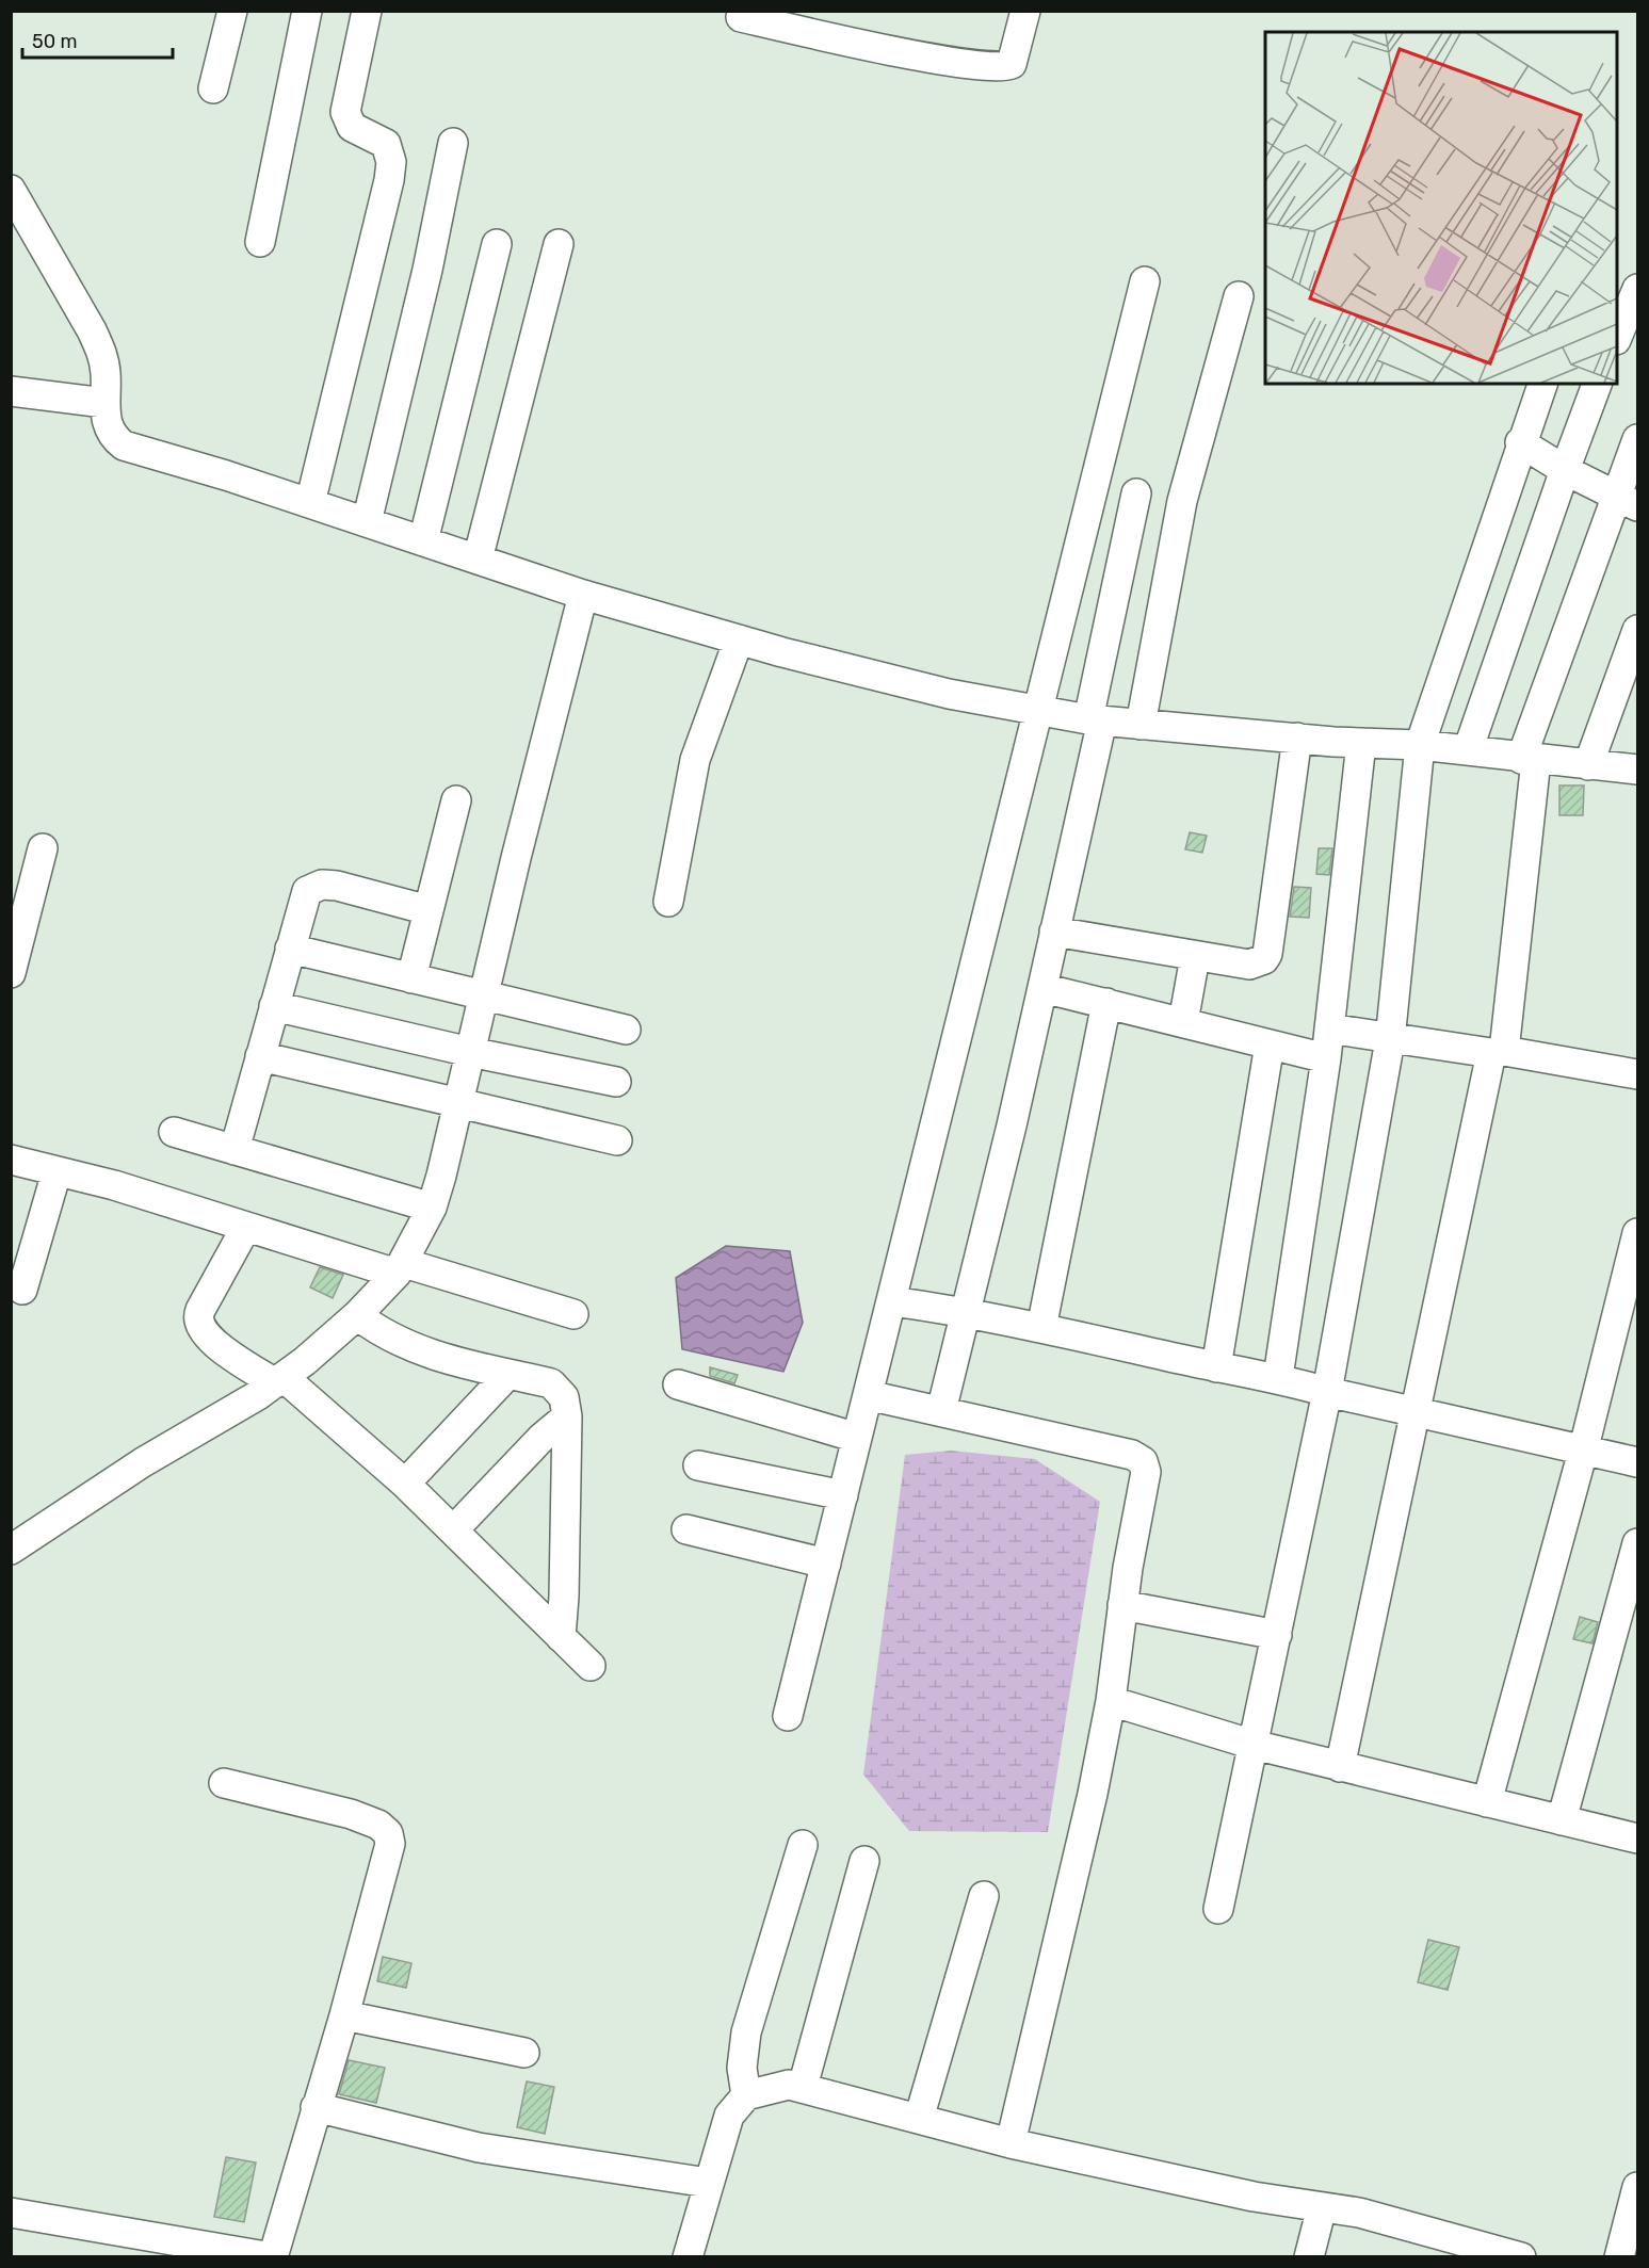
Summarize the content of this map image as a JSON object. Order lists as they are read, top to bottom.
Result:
{
  "scale_bar": "50 m"
}
